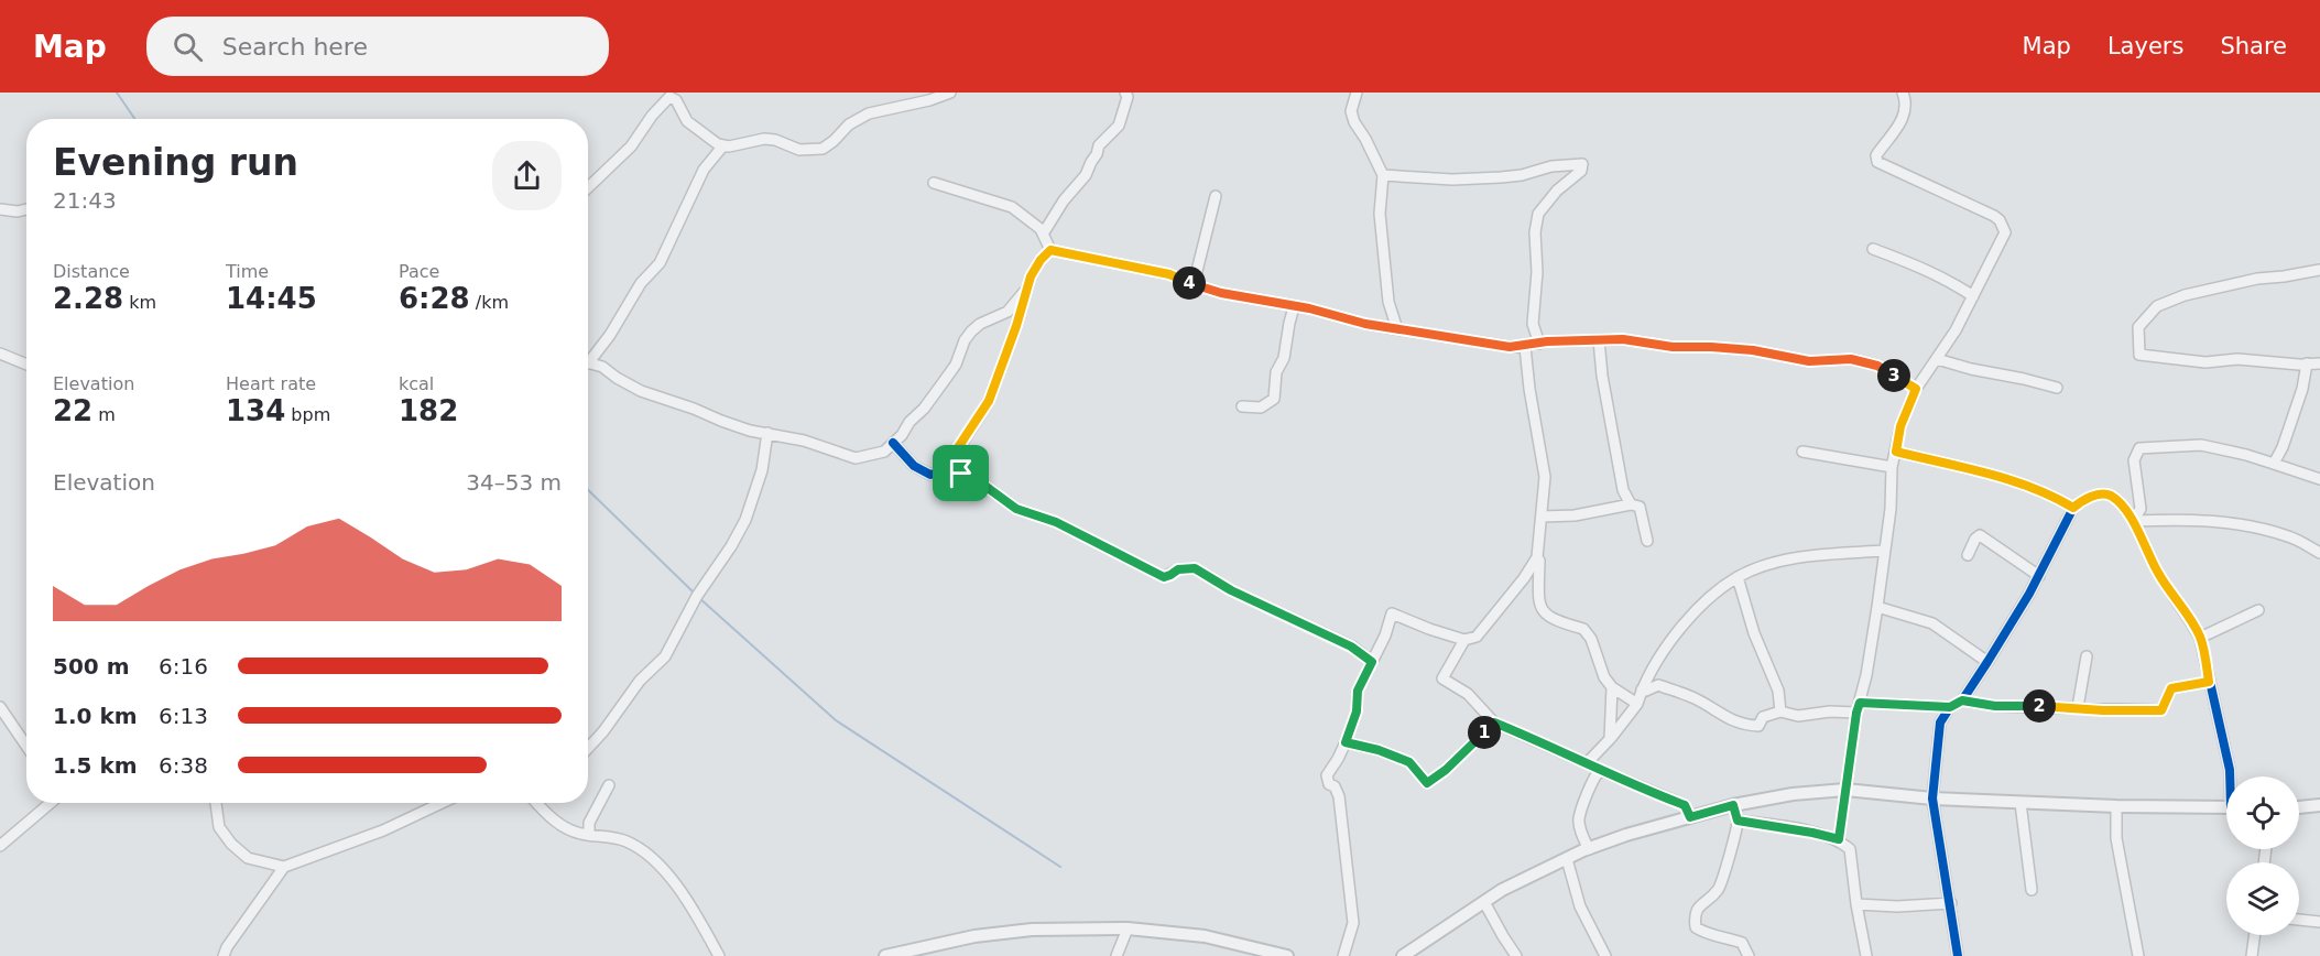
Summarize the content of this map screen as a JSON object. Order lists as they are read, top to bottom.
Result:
{
  "page": {
    "header": "Map",
    "search": "Search here",
    "nav": ["Map", "Layers", "Share"],
    "heading": ["Evening run", "21:43"],
    "stats": [
      ["Distance", "2.28 km"],
      ["Time", "14:45"],
      ["Pace", "6:28 /km"],
      ["Elevation", "22 m"],
      ["Heart rate", "134 bpm"],
      ["kcal", "182"]
    ],
    "pins": [
      "4",
      "3",
      "2",
      "1"
    ],
    "chart": ["Elevation", "34–53 m"],
    "list": [
      {
        "name": "500 m",
        "note": "6:16"
      },
      {
        "name": "1.0 km",
        "note": "6:13"
      },
      {
        "name": "1.5 km",
        "note": "6:38"
      }
    ]
  }
}
